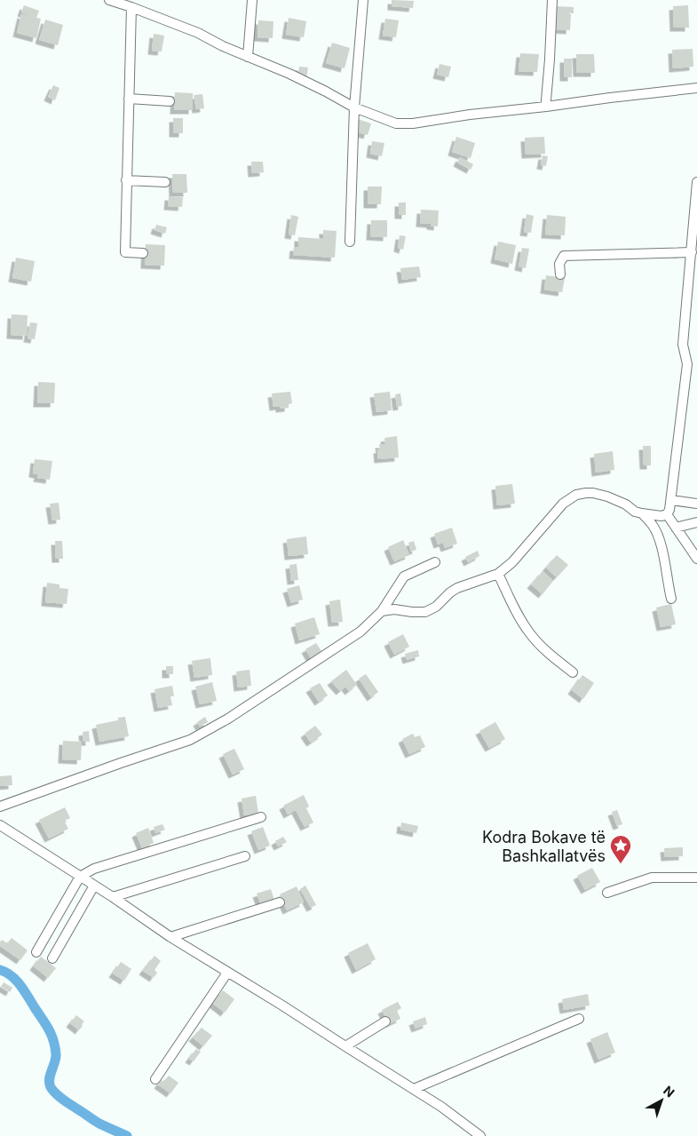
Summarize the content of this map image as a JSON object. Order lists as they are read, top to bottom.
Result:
{
  "places": {
    "place": ["Kodra Bokave të Bashkallatvës"]
  },
  "north": "top right"
}
